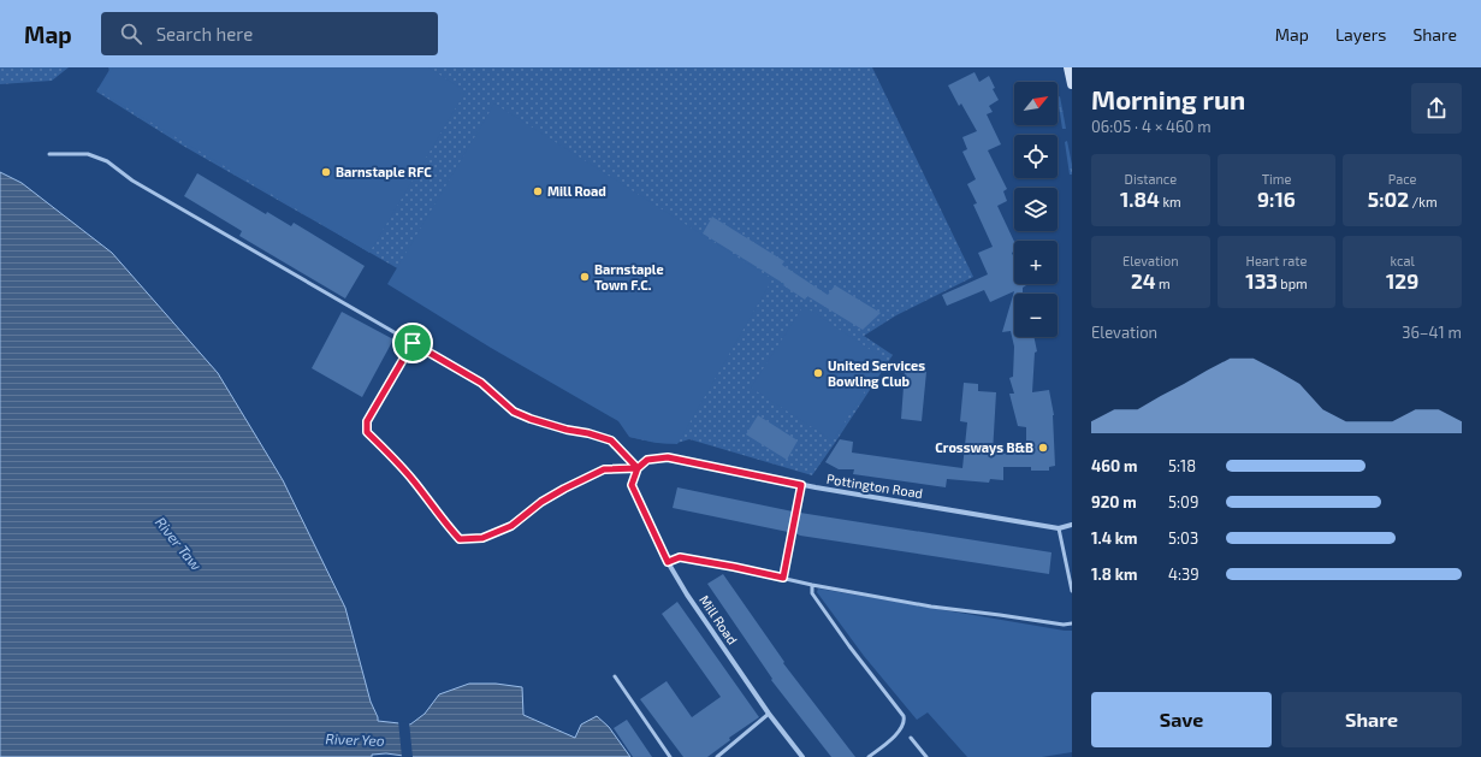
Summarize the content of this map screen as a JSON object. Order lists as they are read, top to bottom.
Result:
{
  "streets": {
    "street": ["Pottington Road", "Mill Road"]
  },
  "crossings": [
    ["Pottington Road", "Mill Road"]
  ],
  "water": ["River Taw", "River Yeo"],
  "places": [
    "Barnstaple RFC",
    "Mill Road",
    "Barnstaple Town F.C.",
    "United Services Bowling Club",
    "Crossways B&B"
  ],
  "north": "top right",
  "page": {
    "header": "Map",
    "search": "Search here",
    "nav": ["Map", "Layers", "Share"],
    "heading": ["Morning run", "06:05 · 4 × 460 m"],
    "map_buttons": ["+", "−"],
    "stats": [
      ["Distance", "1.84 km"],
      ["Time", "9:16"],
      ["Pace", "5:02 /km"],
      ["Elevation", "24 m"],
      ["Heart rate", "133 bpm"],
      ["kcal", "129"]
    ],
    "chart": ["Elevation", "36–41 m"],
    "list": [
      {
        "name": "460 m",
        "note": "5:18"
      },
      {
        "name": "920 m",
        "note": "5:09"
      },
      {
        "name": "1.4 km",
        "note": "5:03"
      },
      {
        "name": "1.8 km",
        "note": "4:39"
      }
    ],
    "buttons": ["Save", "Share"]
  }
}
